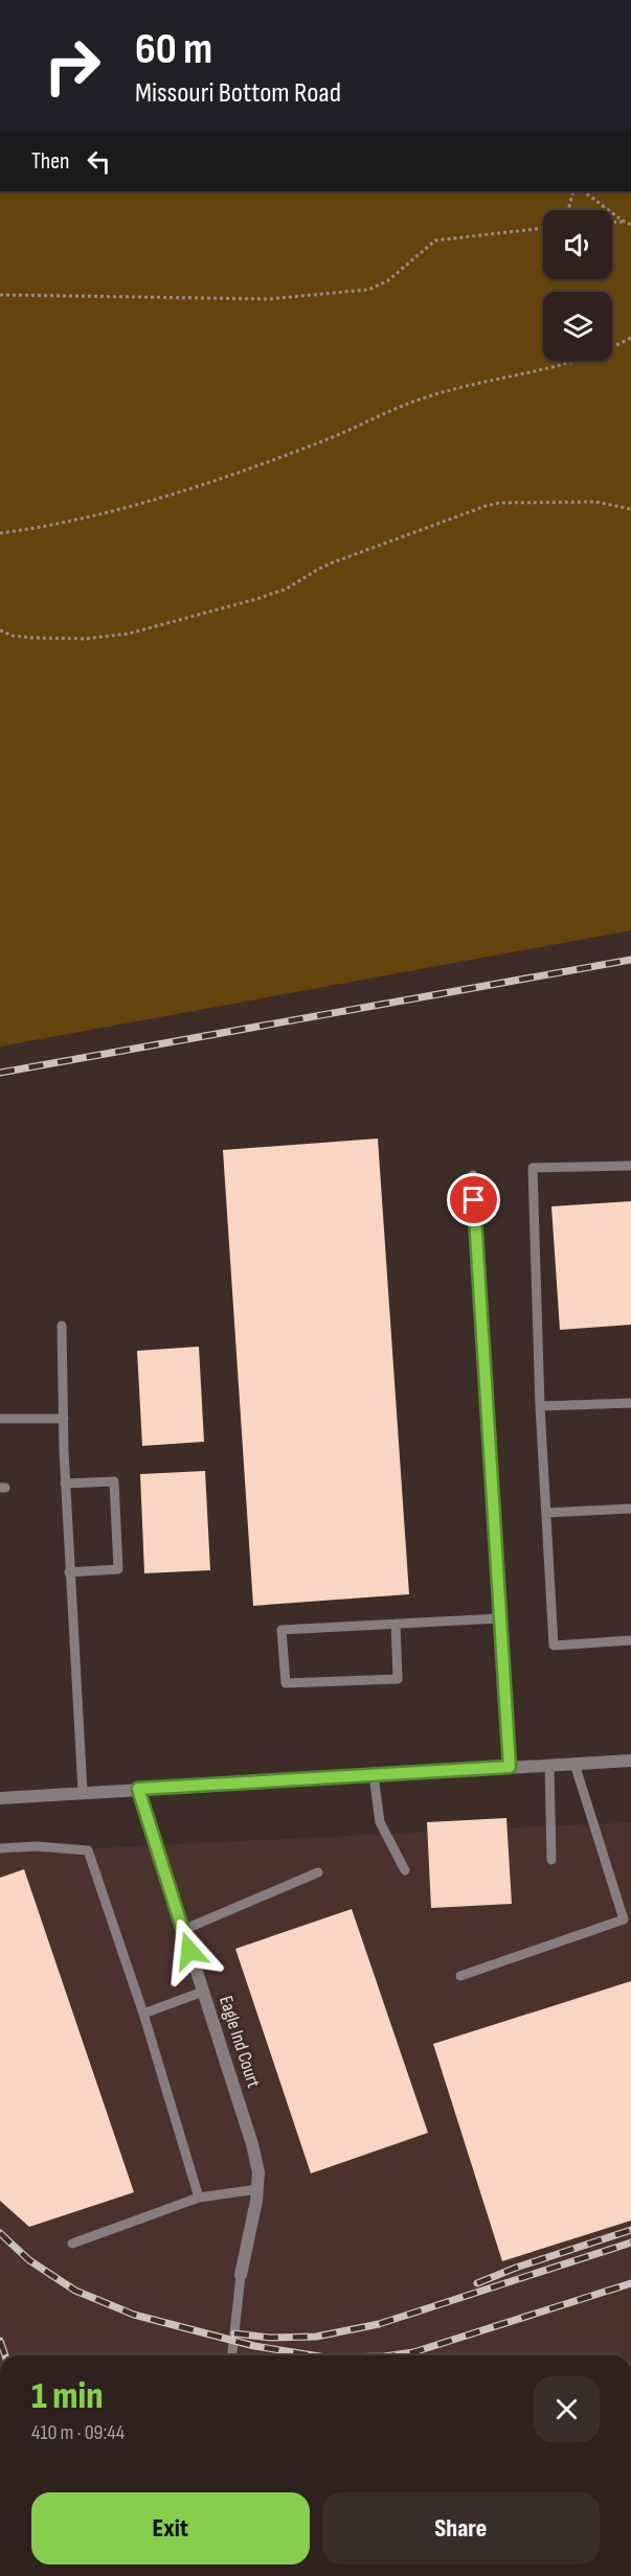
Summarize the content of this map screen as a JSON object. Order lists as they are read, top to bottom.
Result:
{
  "streets": {
    "street": ["Eagle Ind Court"]
  },
  "page": {
    "turn": ["60 m", "Missouri Bottom Road"],
    "then": "Then",
    "heading": ["1 min", "410 m · 09:44"],
    "buttons": ["Exit", "Share"]
  }
}
